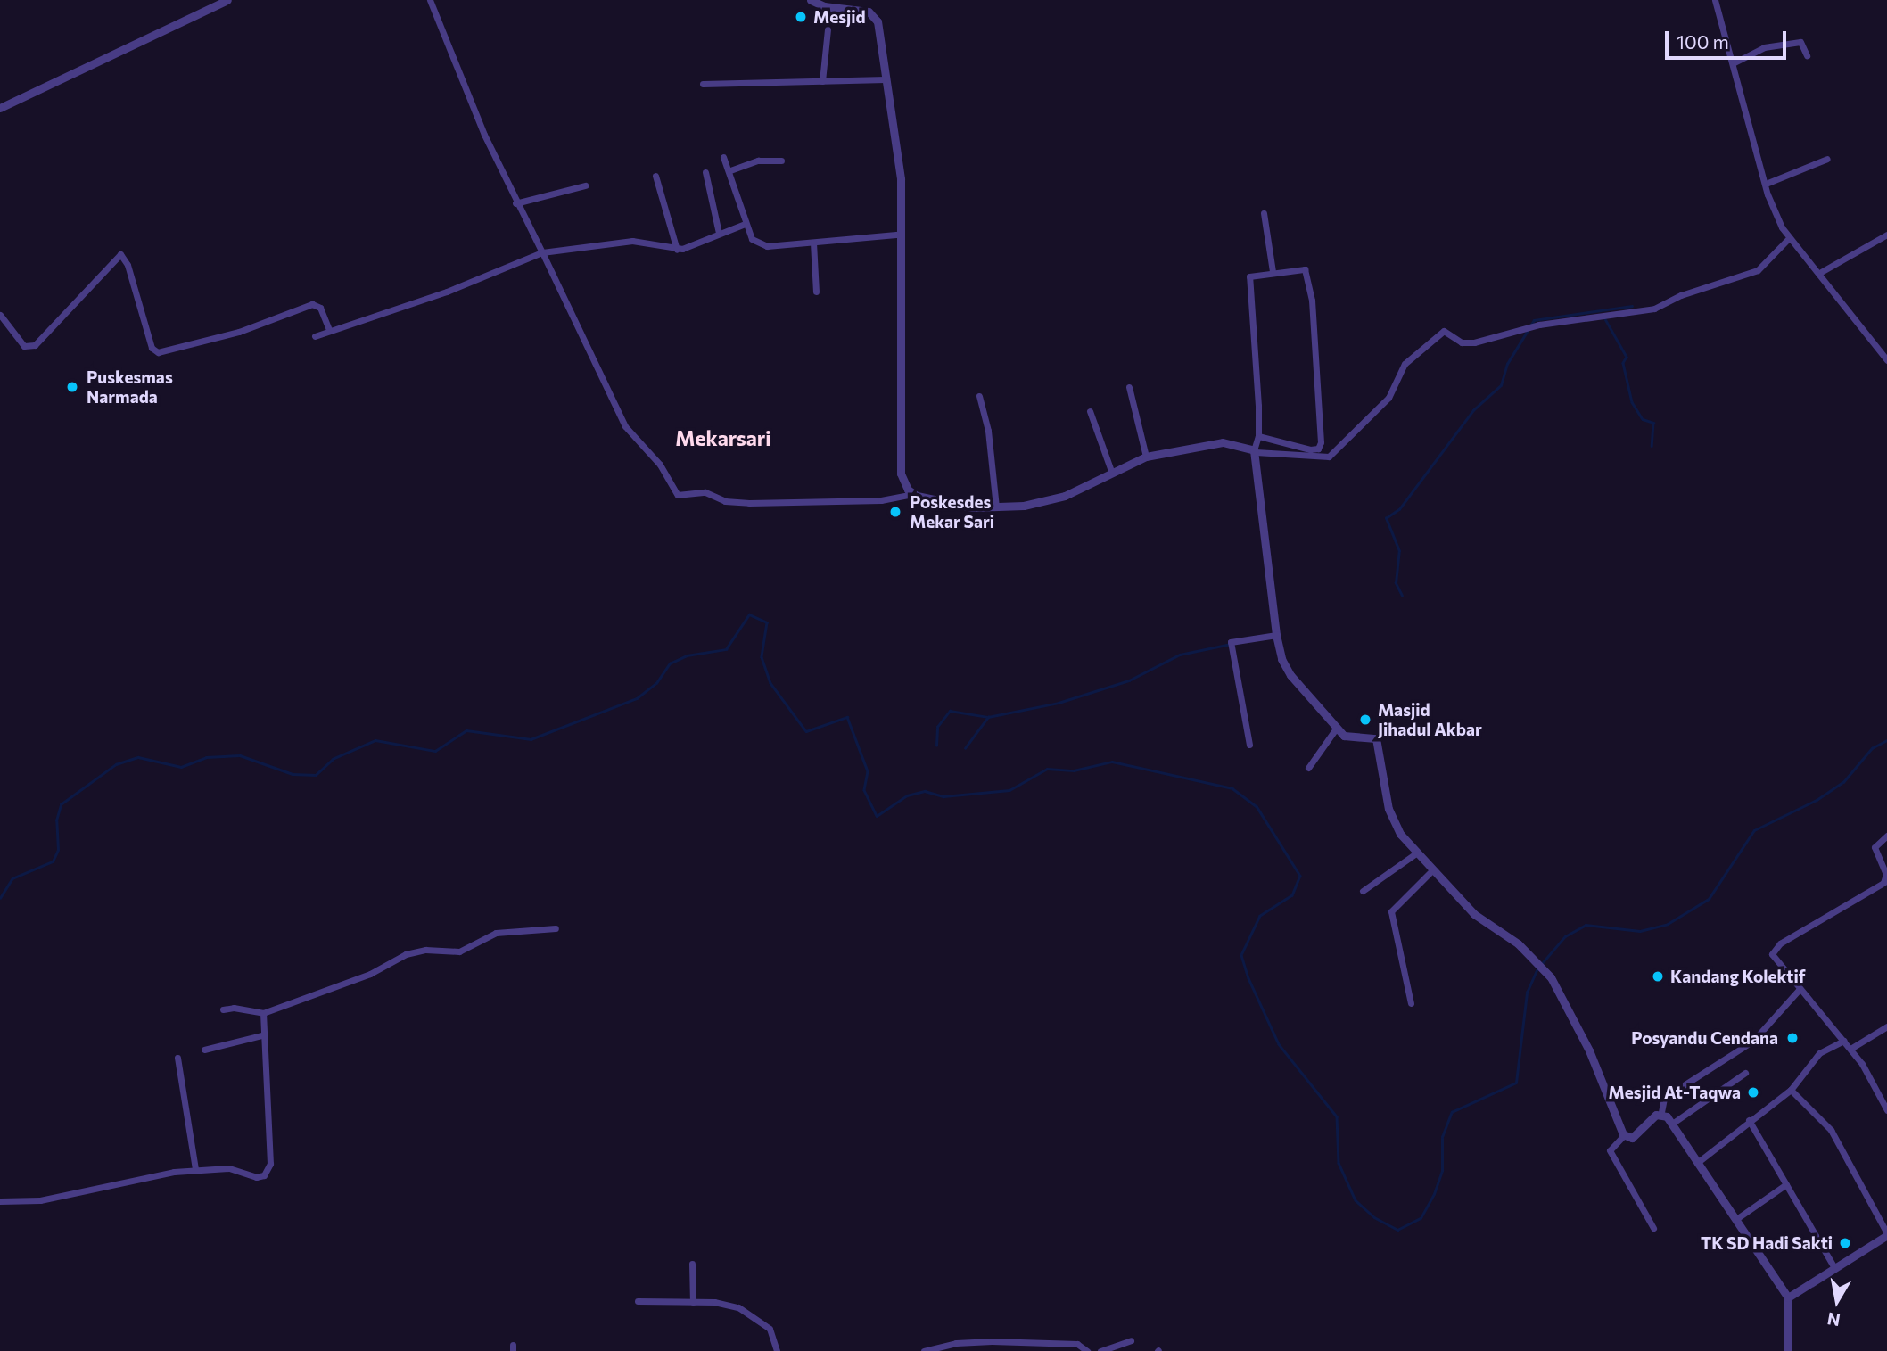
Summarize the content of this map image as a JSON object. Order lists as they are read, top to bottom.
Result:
{
  "districts": ["Mekarsari"],
  "places": [
    "Mesjid",
    "Puskesmas Narmada",
    "Poskesdes Mekar Sari",
    "Masjid Jihadul Akbar",
    "Kandang Kolektif",
    "Posyandu Cendana",
    "Mesjid At-Taqwa",
    "TK SD Hadi Sakti"
  ],
  "scale_bar": "100 m",
  "north": "bottom"
}
